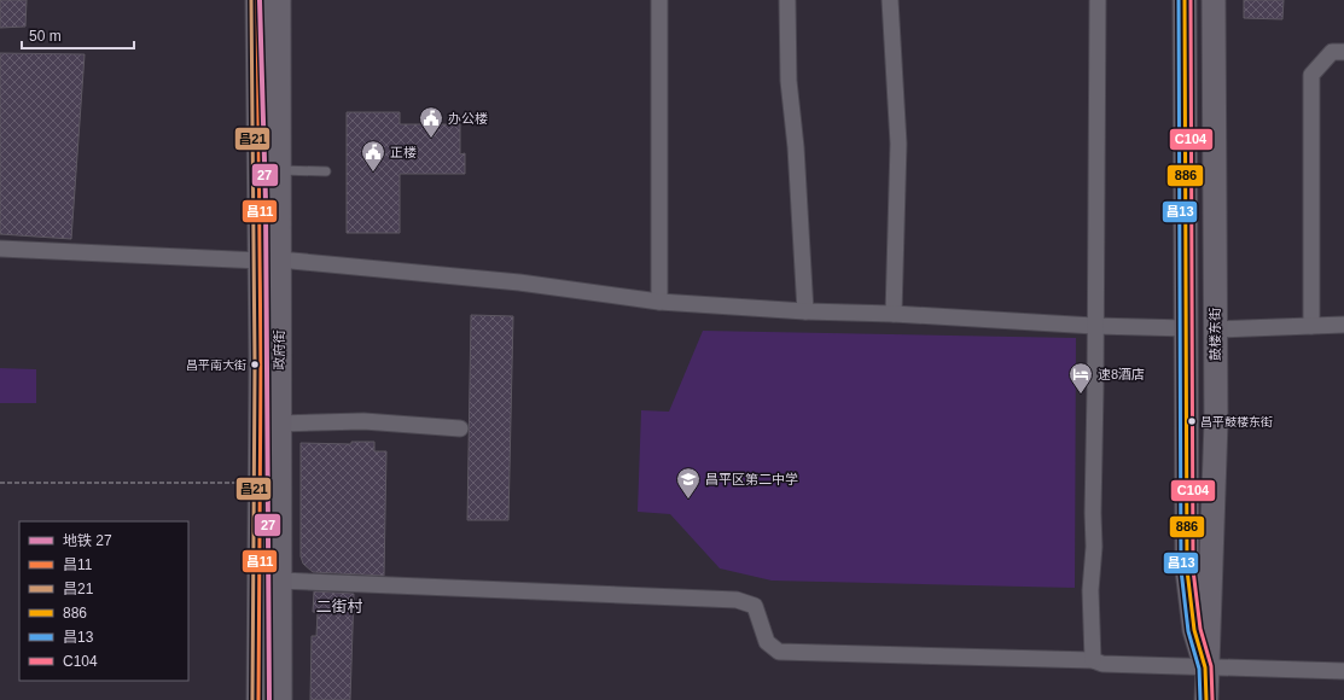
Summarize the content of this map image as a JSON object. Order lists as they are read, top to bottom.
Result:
{
  "streets": {
    "main road": ["鼓楼东街", "政府街"]
  },
  "districts": ["二街村"],
  "places": {
    "public building": ["办公楼", "正楼"],
    "other": ["昌平南大街", "昌平鼓楼东街"],
    "hotel": ["速8酒店"],
    "school or university": ["昌平区第二中学"]
  },
  "lines": [
    "metro line 27",
    "transit line 昌11",
    "transit line 昌21",
    "transit line 886",
    "transit line 昌13",
    "transit line C104"
  ],
  "legend": [
    "地铁 27",
    "昌11",
    "昌21",
    "886",
    "昌13",
    "C104"
  ],
  "scale_bar": "50 m"
}
